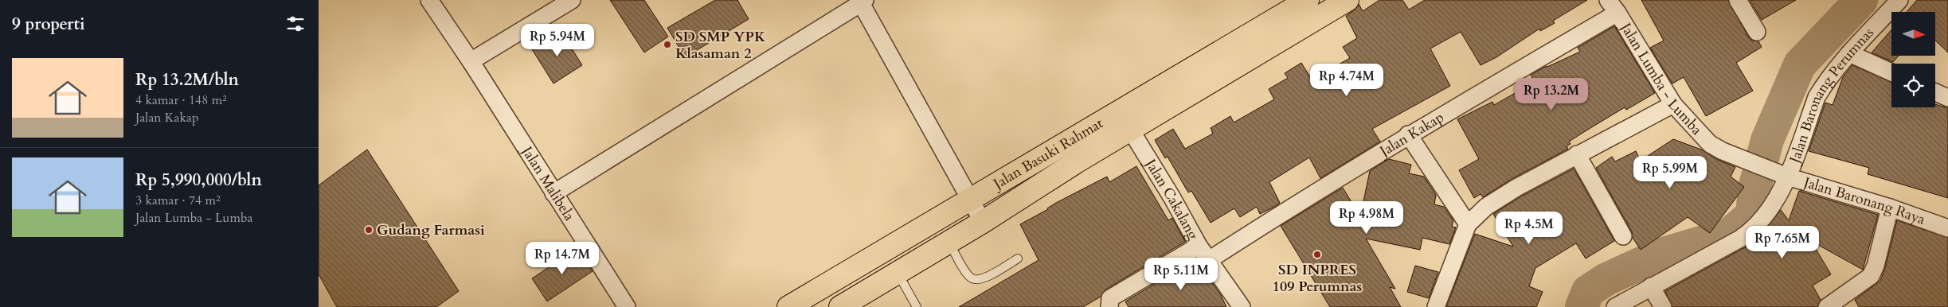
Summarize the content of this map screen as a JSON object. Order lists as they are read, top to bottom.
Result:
{
  "streets": {
    "highway": ["Jalan Basuki Rahmat"],
    "street": [
      "Jalan Lumba - Lumba",
      "Jalan Baronang Perumnas",
      "Jalan Kakap",
      "Jalan Malibela",
      "Jalan Cakalang",
      "Jalan Baronang Raya"
    ]
  },
  "crossings": [
    ["Jalan Lumba - Lumba", "Jalan Baronang Perumnas"],
    ["Jalan Lumba - Lumba", "Jalan Kakap"],
    ["Jalan Lumba - Lumba", "Jalan Baronang Raya"],
    ["Jalan Baronang Perumnas", "Jalan Baronang Raya"],
    ["Jalan Kakap", "Jalan Cakalang"],
    ["Jalan Basuki Rahmat", "Jalan Cakalang"]
  ],
  "places": ["SD SMP YPK Klasaman 2", "Gudang Farmasi", "SD INPRES 109 Perumnas"],
  "north": "right",
  "page": {
    "heading": "9 properti",
    "price": [
      "Rp 5.94M",
      "Rp 4.74M",
      "Rp 13.2M",
      "Rp 5.99M",
      "Rp 4.98M",
      "Rp 4.5M",
      "Rp 7.65M",
      "Rp 14.7M",
      "Rp 5.11M"
    ],
    "list": [
      {
        "name": "Rp 13.2M/bln",
        "note": "4 kamar · 148 m² · Jalan Kakap"
      },
      {
        "name": "Rp 5,990,000/bln",
        "note": "3 kamar · 74 m² · Jalan Lumba - Lumba"
      }
    ]
  }
}
